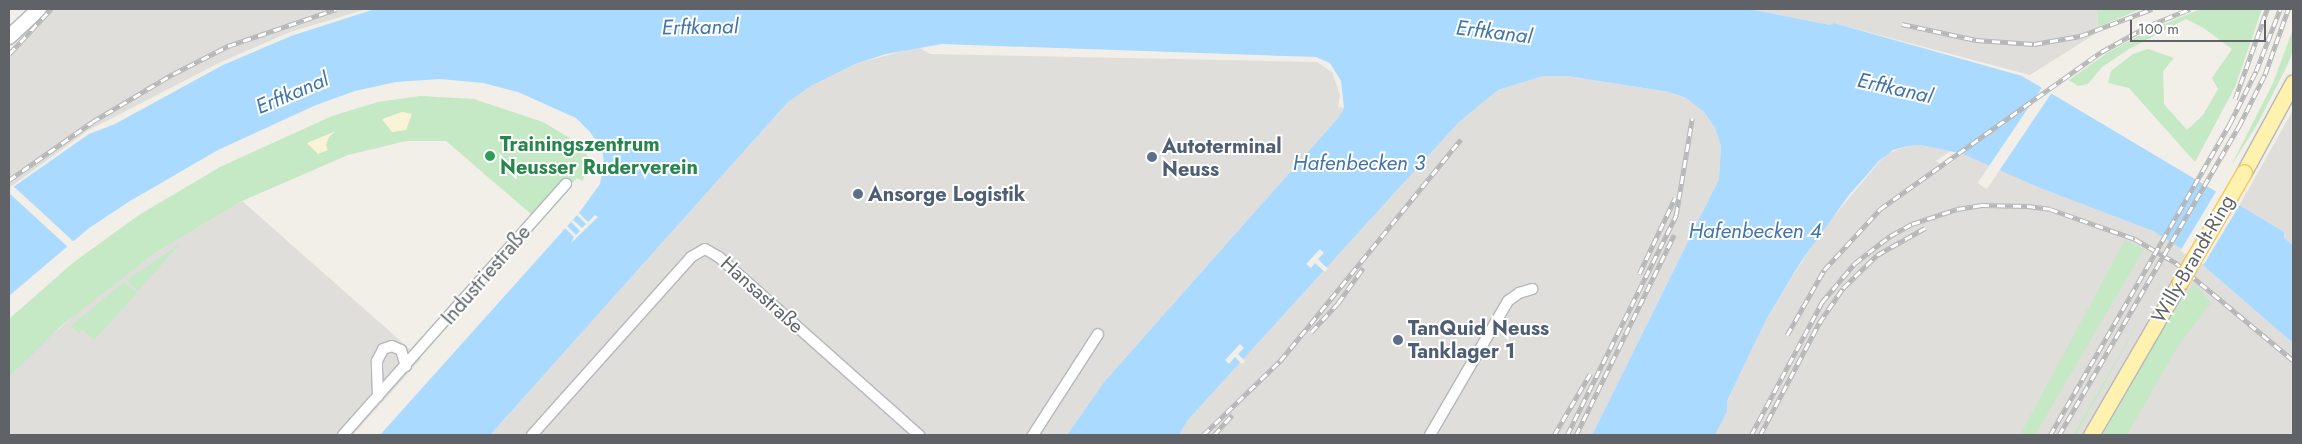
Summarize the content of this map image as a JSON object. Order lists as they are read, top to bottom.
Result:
{
  "streets": {
    "main road": ["Willy-Brandt-Ring"],
    "street": ["Industriestraße", "Hansastraße"]
  },
  "water": ["Erftkanal", "Hafenbecken 3", "Hafenbecken 4"],
  "places": [
    "Trainingszentrum Neusser Ruderverein",
    "Autoterminal Neuss",
    "Ansorge Logistik",
    "TanQuid Neuss Tanklager 1"
  ],
  "scale_bar": "100 m"
}
